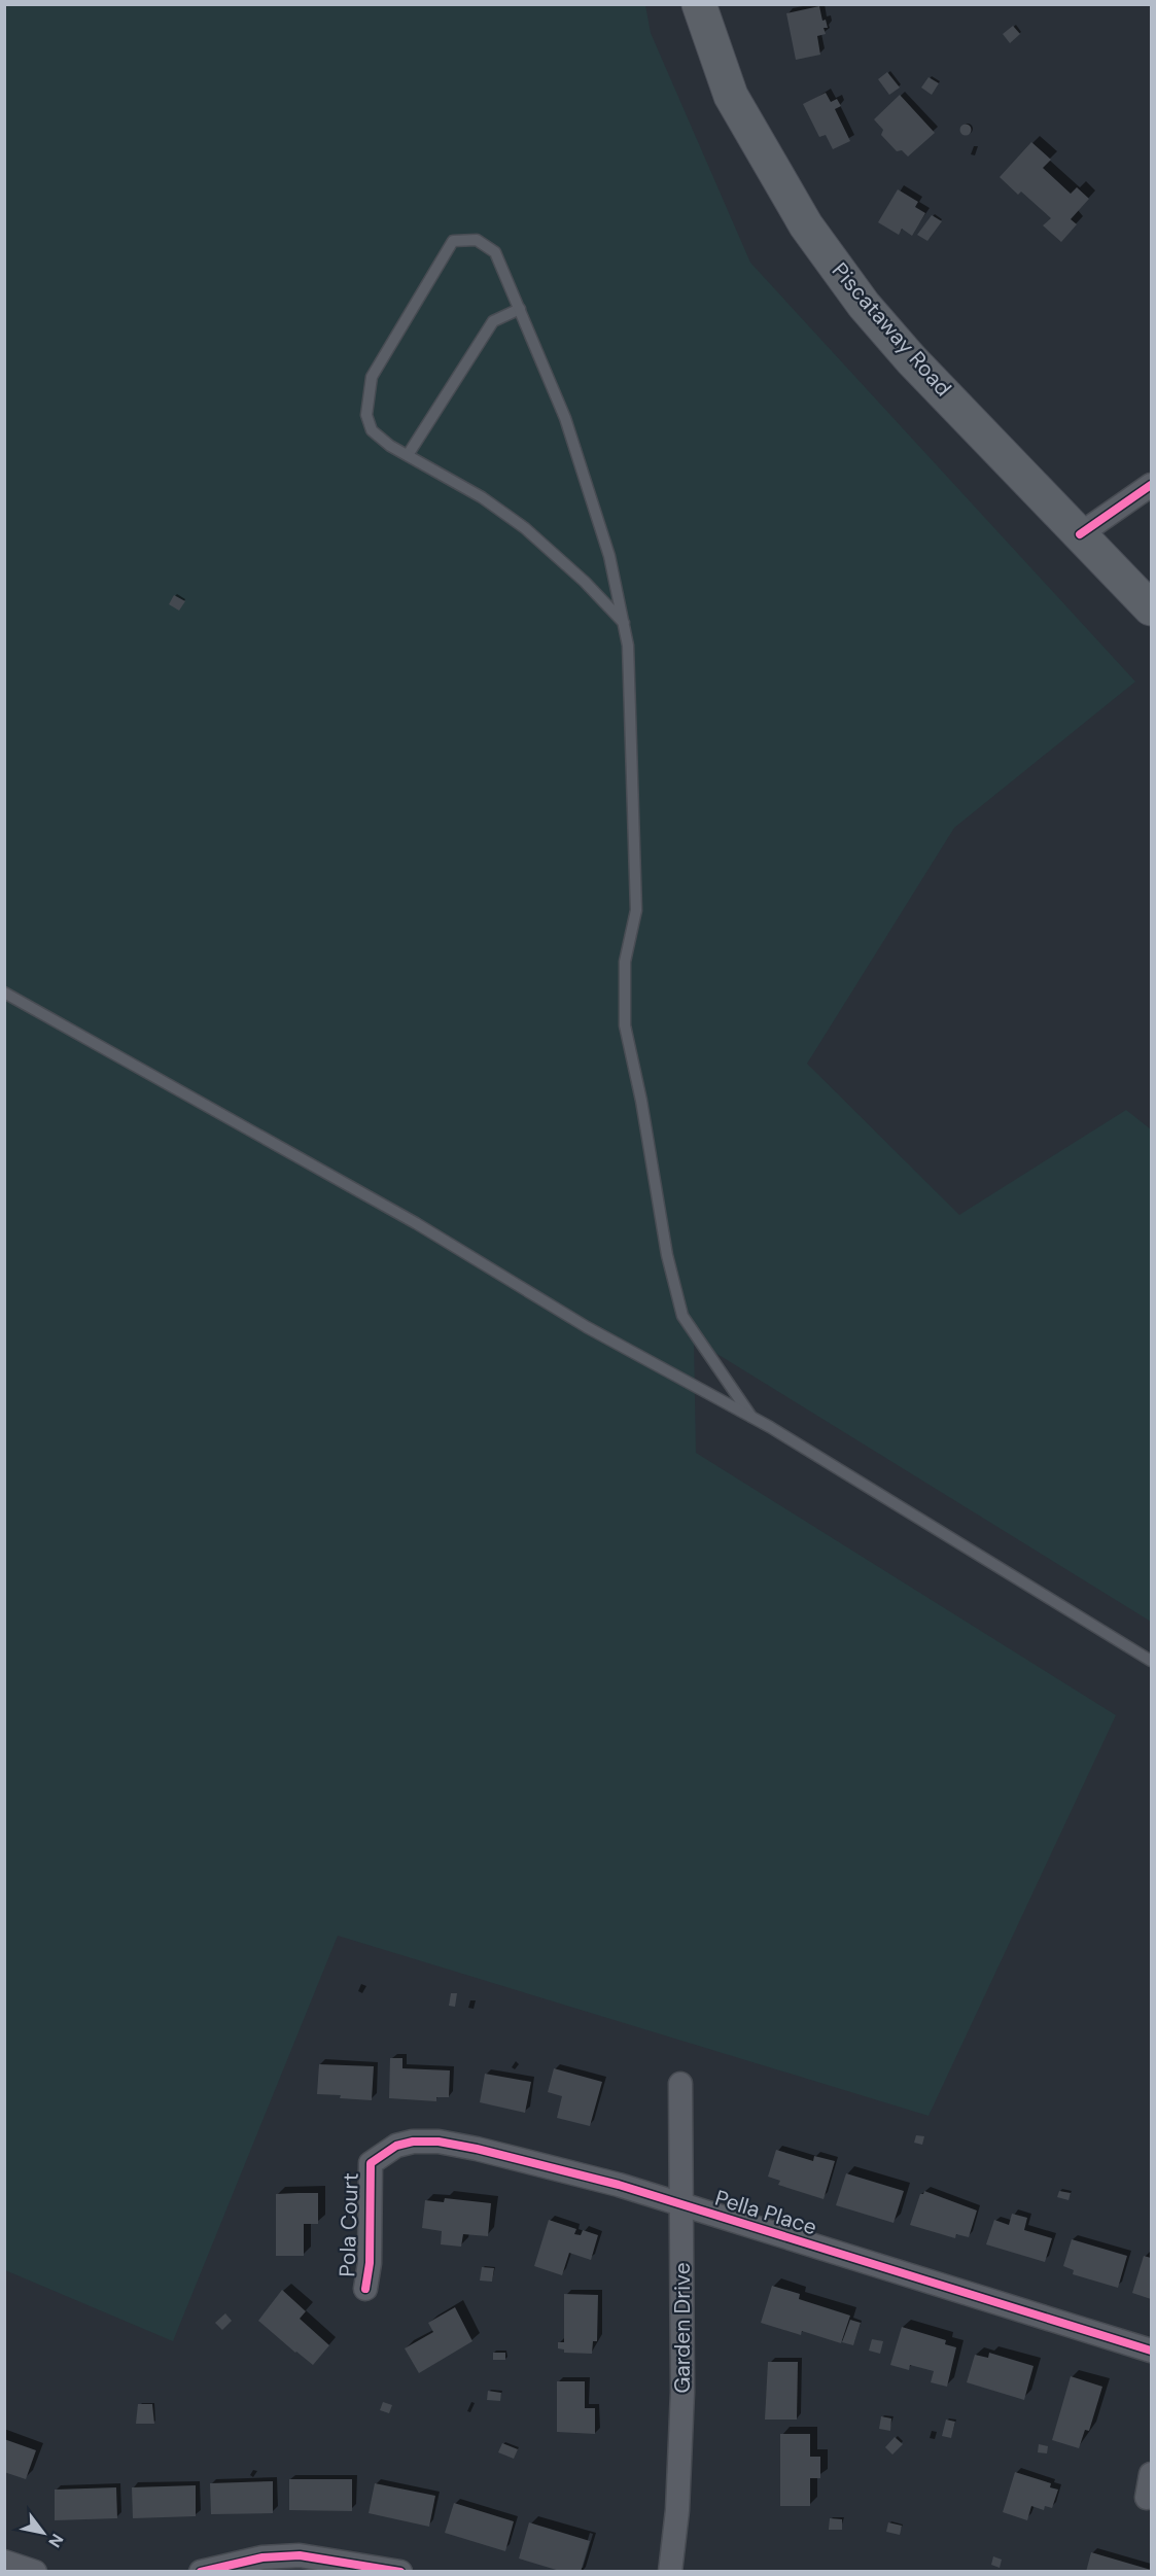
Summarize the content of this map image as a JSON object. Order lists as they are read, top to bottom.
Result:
{
  "streets": {
    "main road": ["Piscataway Road"],
    "street": ["Pella Place", "Pola Court", "Garden Drive"]
  },
  "crossings": [
    ["Pella Place", "Pola Court"],
    ["Pella Place", "Garden Drive"]
  ],
  "north": "bottom right"
}
